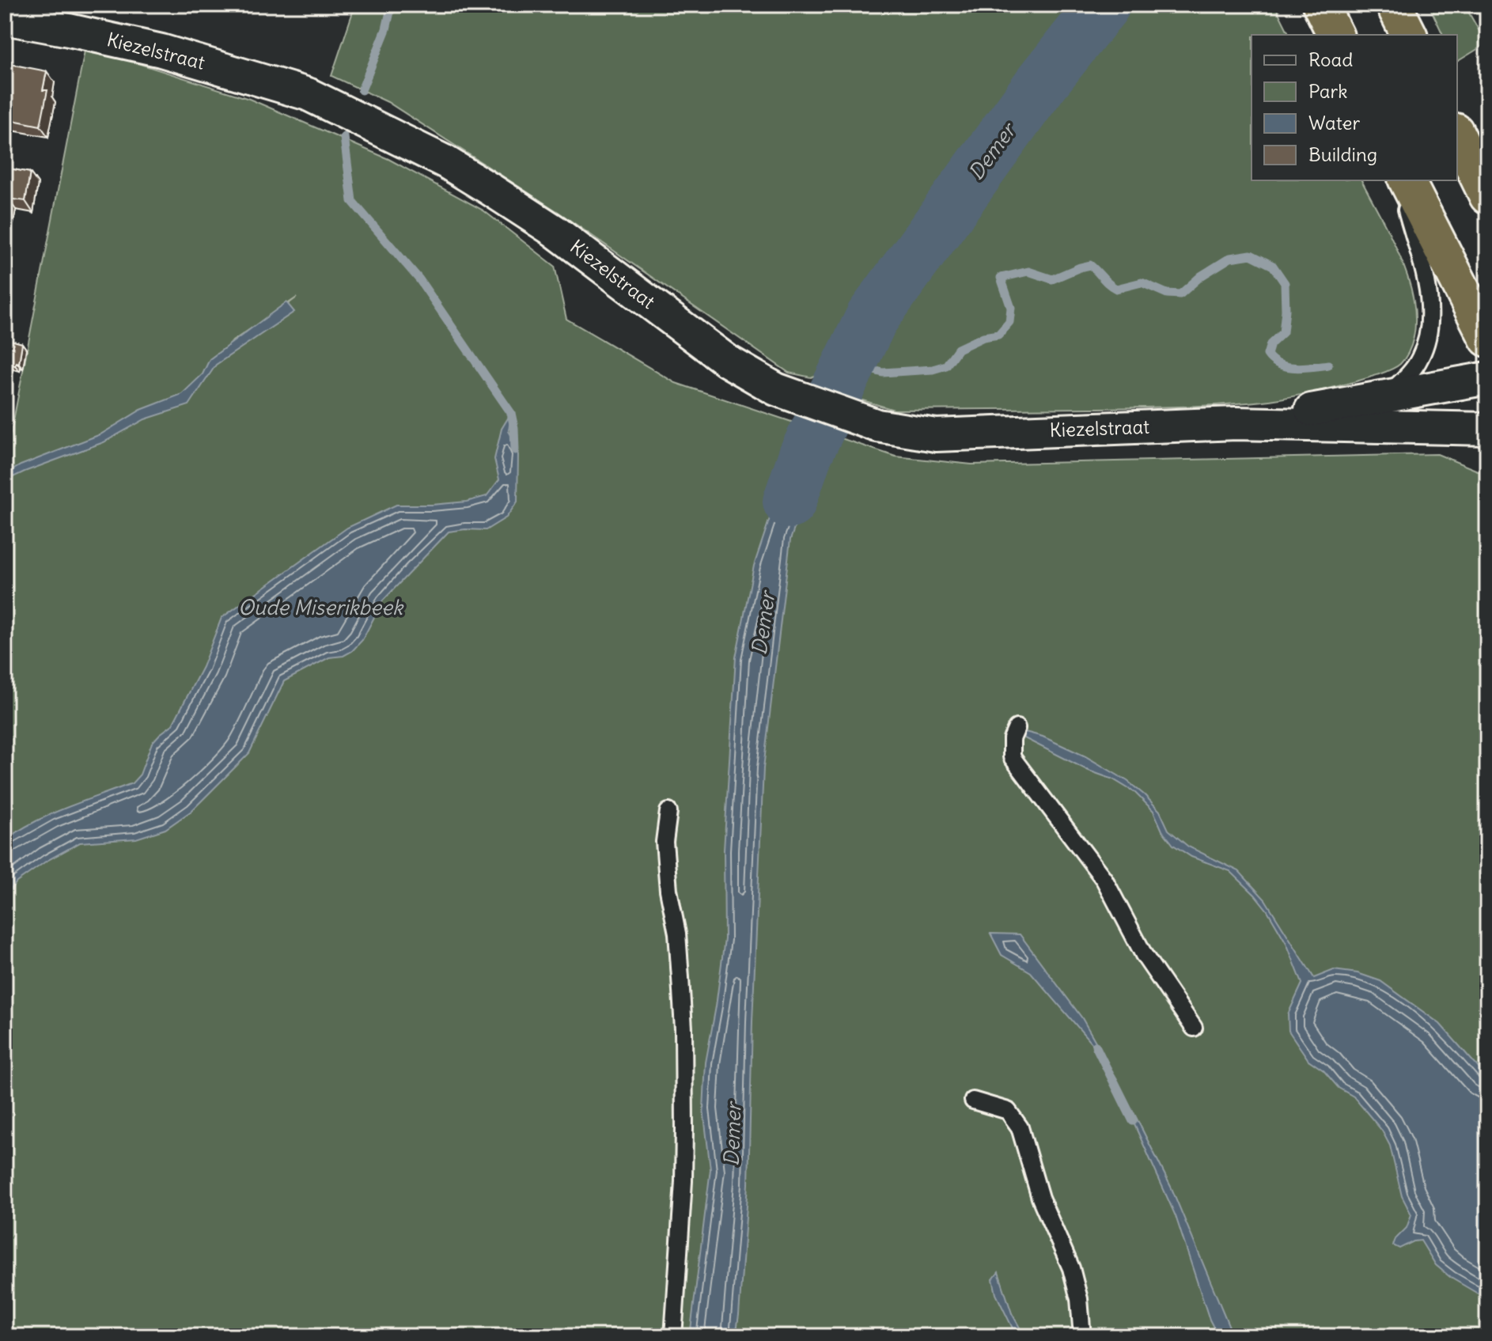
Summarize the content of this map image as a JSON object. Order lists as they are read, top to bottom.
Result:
{
  "streets": {
    "street": ["Kiezelstraat"]
  },
  "water": ["Demer", "Oude Miserikbeek"],
  "legend": [
    "Road",
    "Park",
    "Water",
    "Building"
  ]
}
